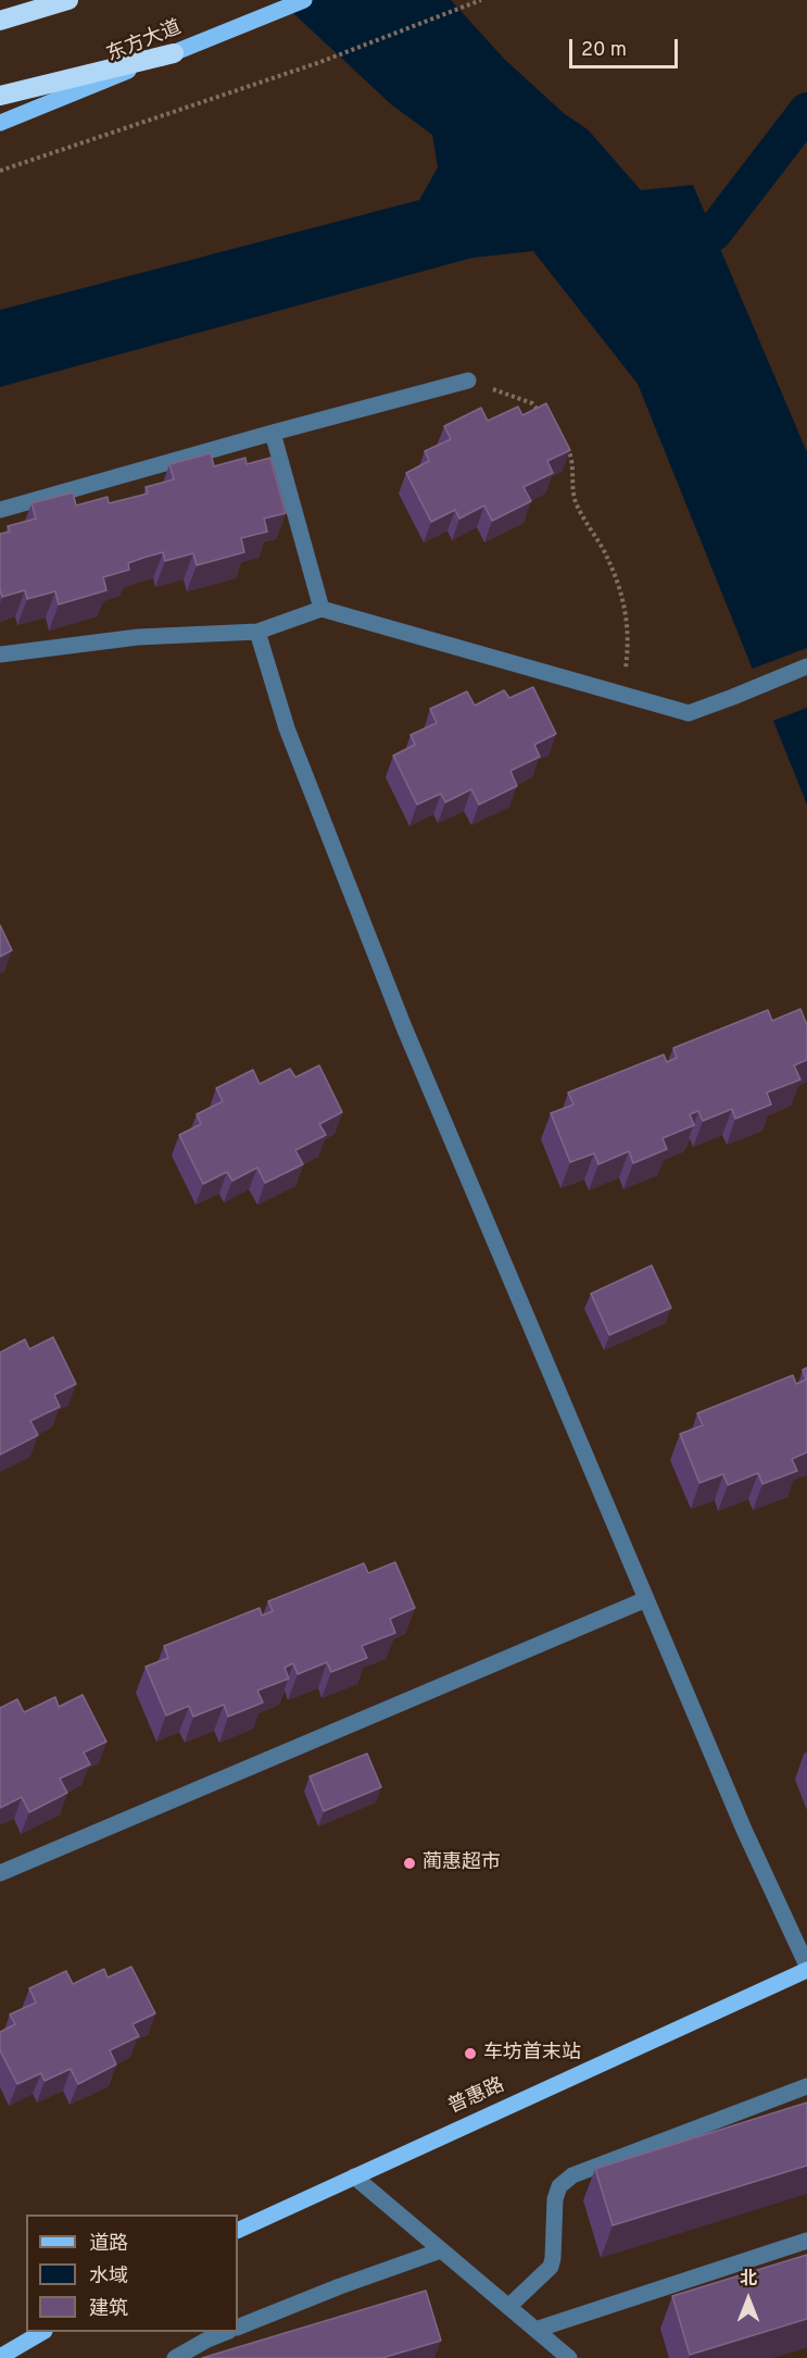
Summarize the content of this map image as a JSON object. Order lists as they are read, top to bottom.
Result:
{
  "streets": {
    "main road": ["东方大道", "普惠路"]
  },
  "places": ["蔺惠超市", "车坊首末站"],
  "legend": ["道路", "水域", "建筑"],
  "scale_bar": "20 m",
  "north": "top"
}
